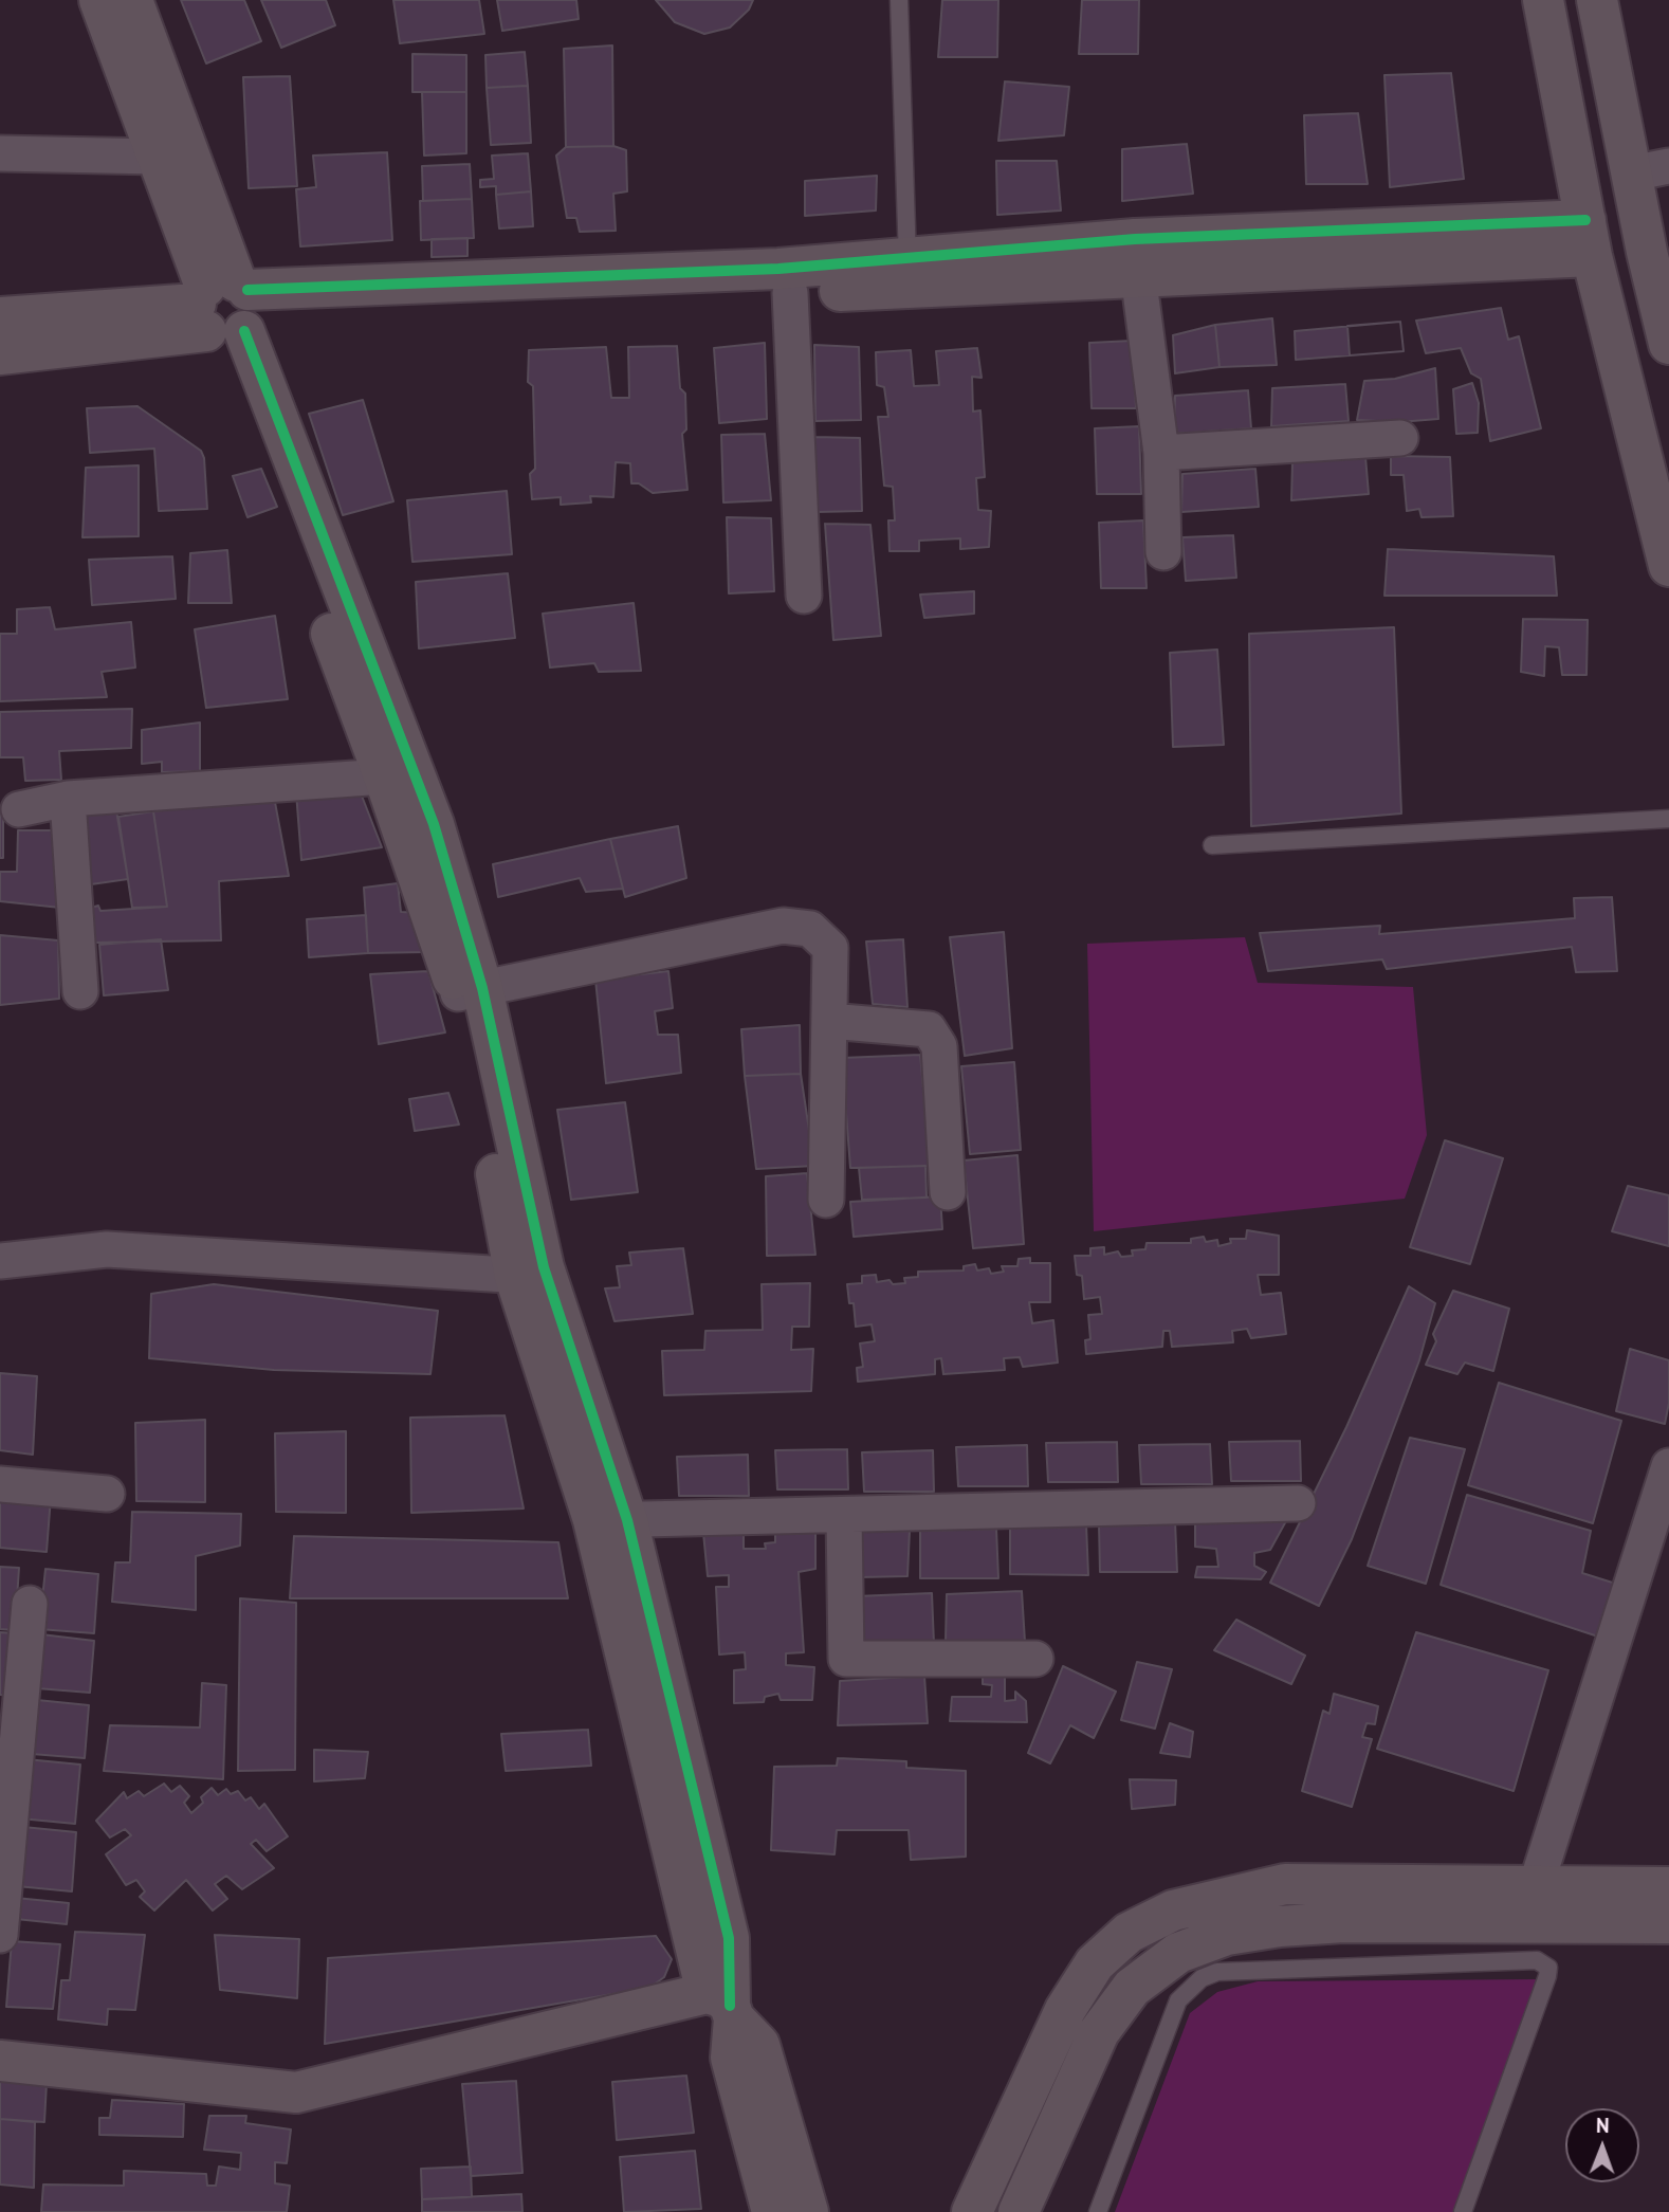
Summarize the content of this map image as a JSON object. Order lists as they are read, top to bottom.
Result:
{
  "north": "top"
}
